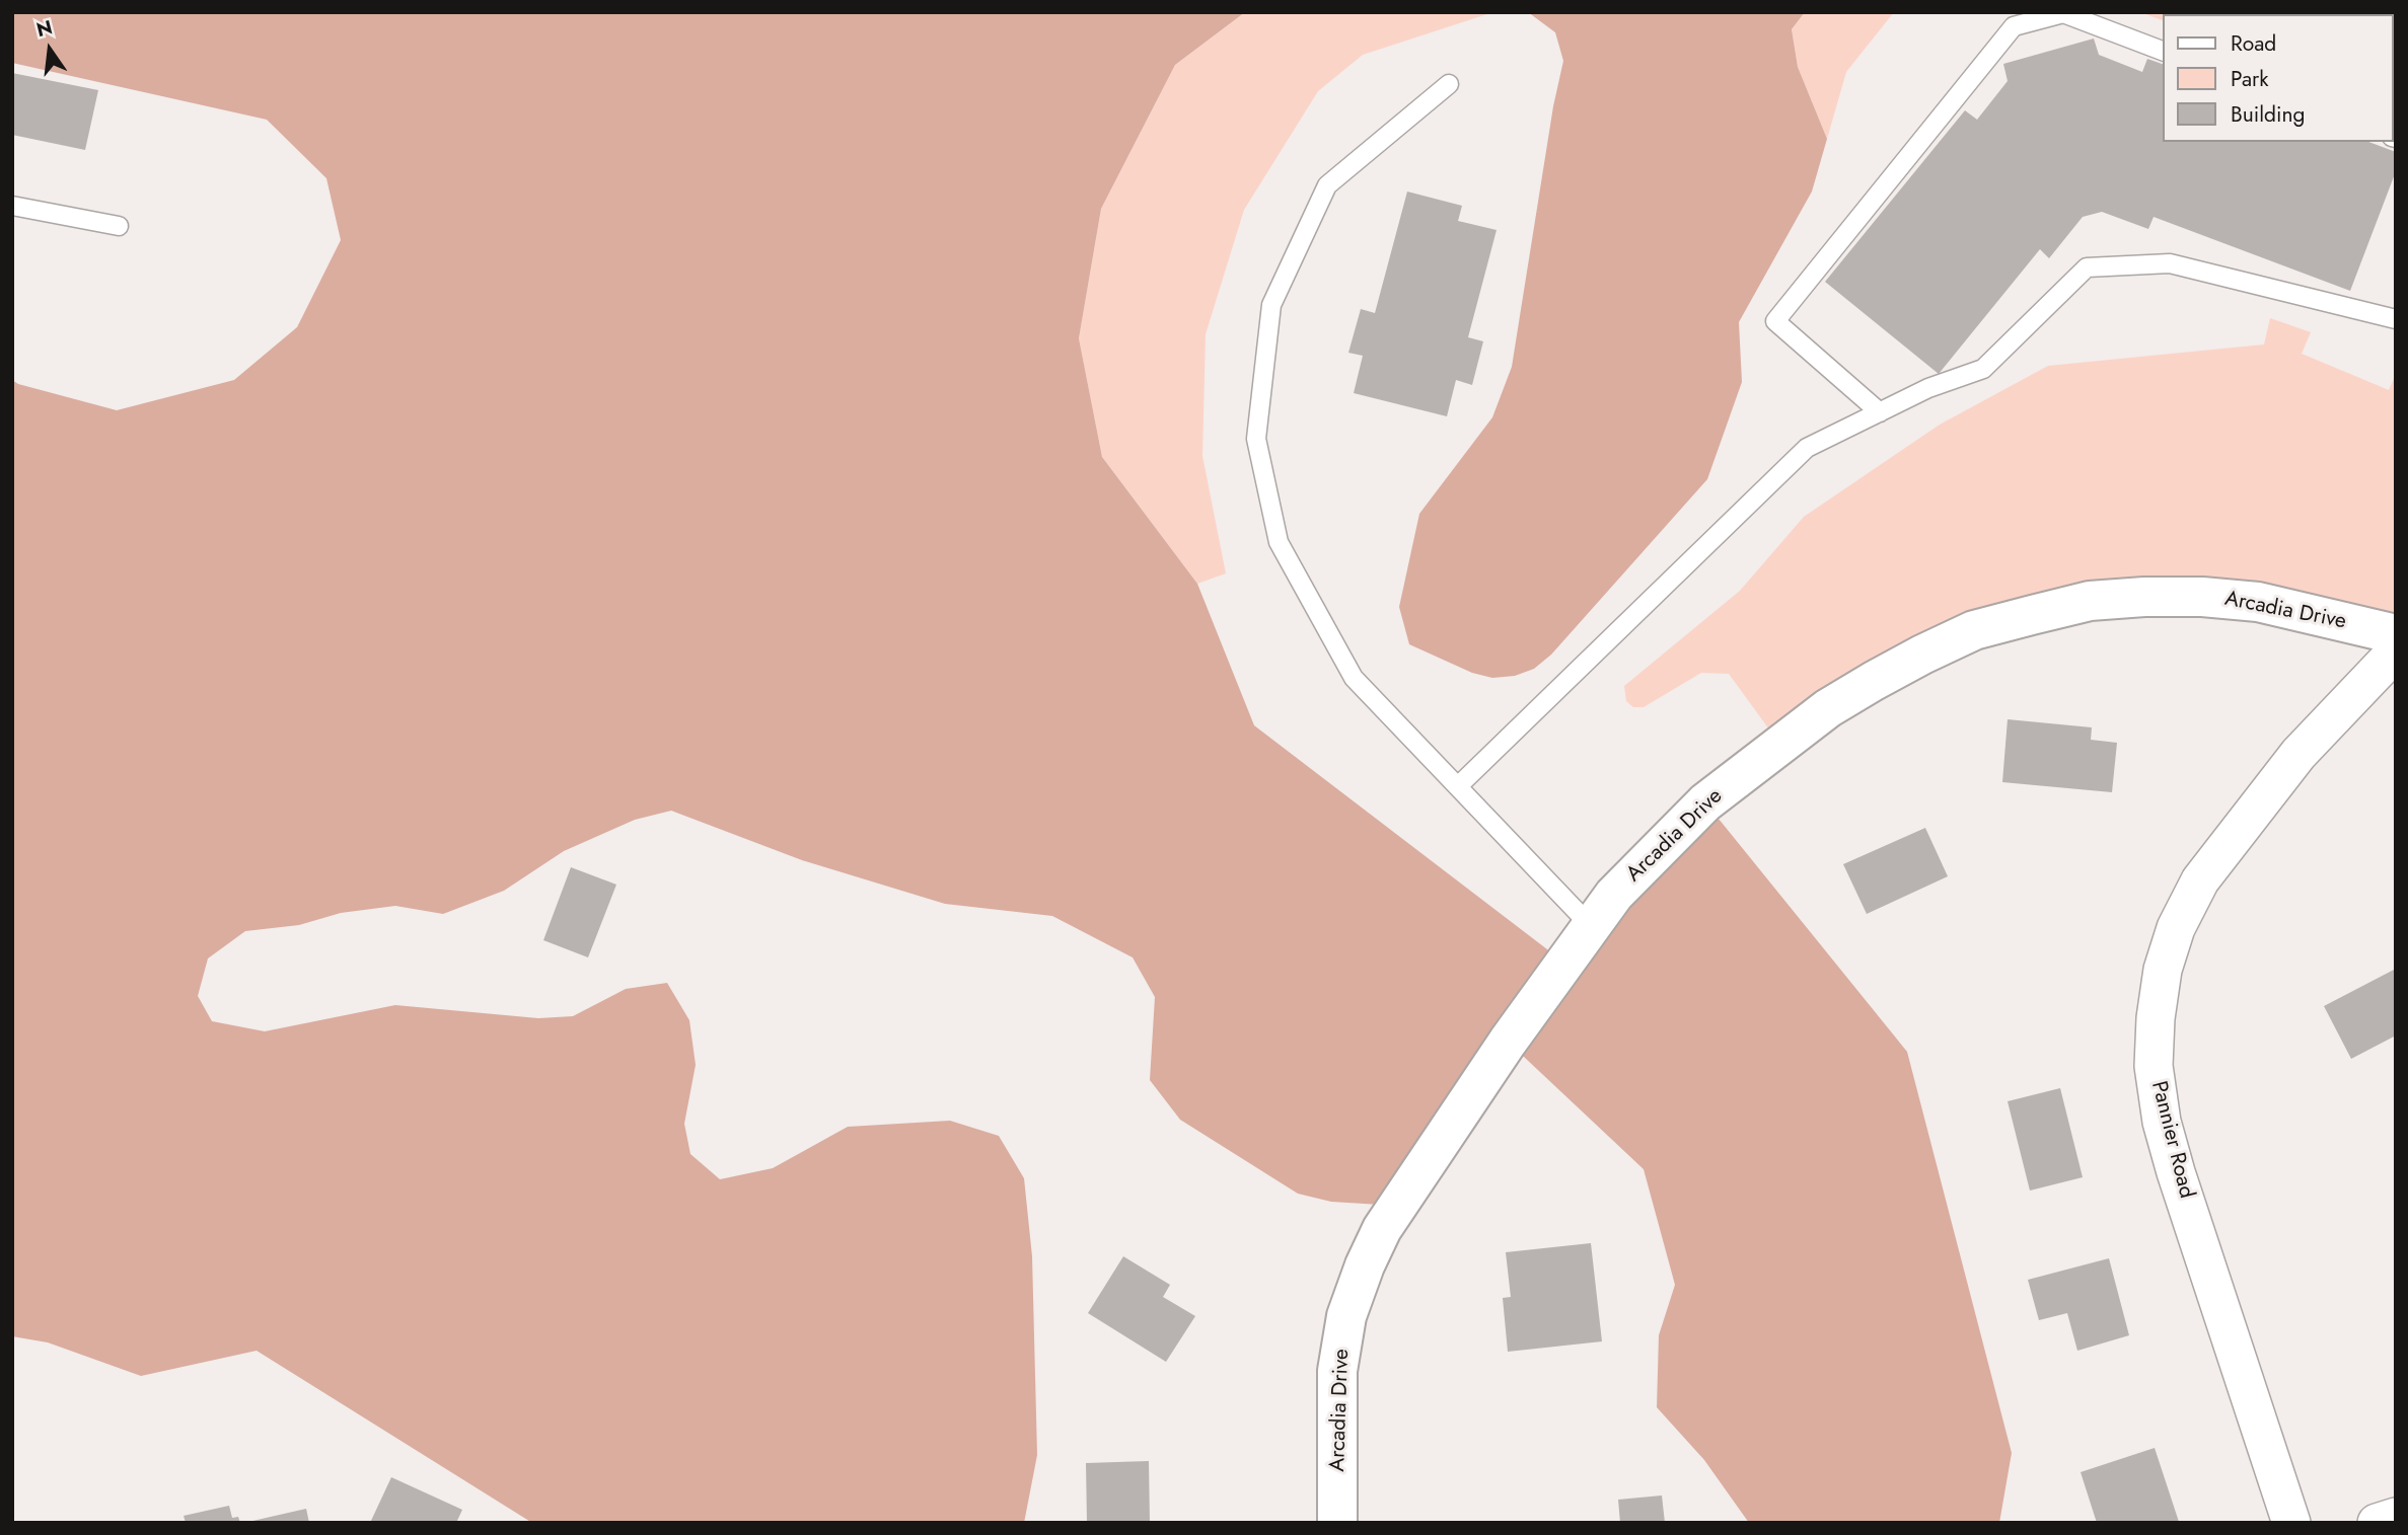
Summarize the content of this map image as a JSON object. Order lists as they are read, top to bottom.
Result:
{
  "streets": {
    "street": ["Arcadia Drive", "Pannier Road"]
  },
  "legend": ["Road", "Park", "Building"],
  "north": "top"
}
